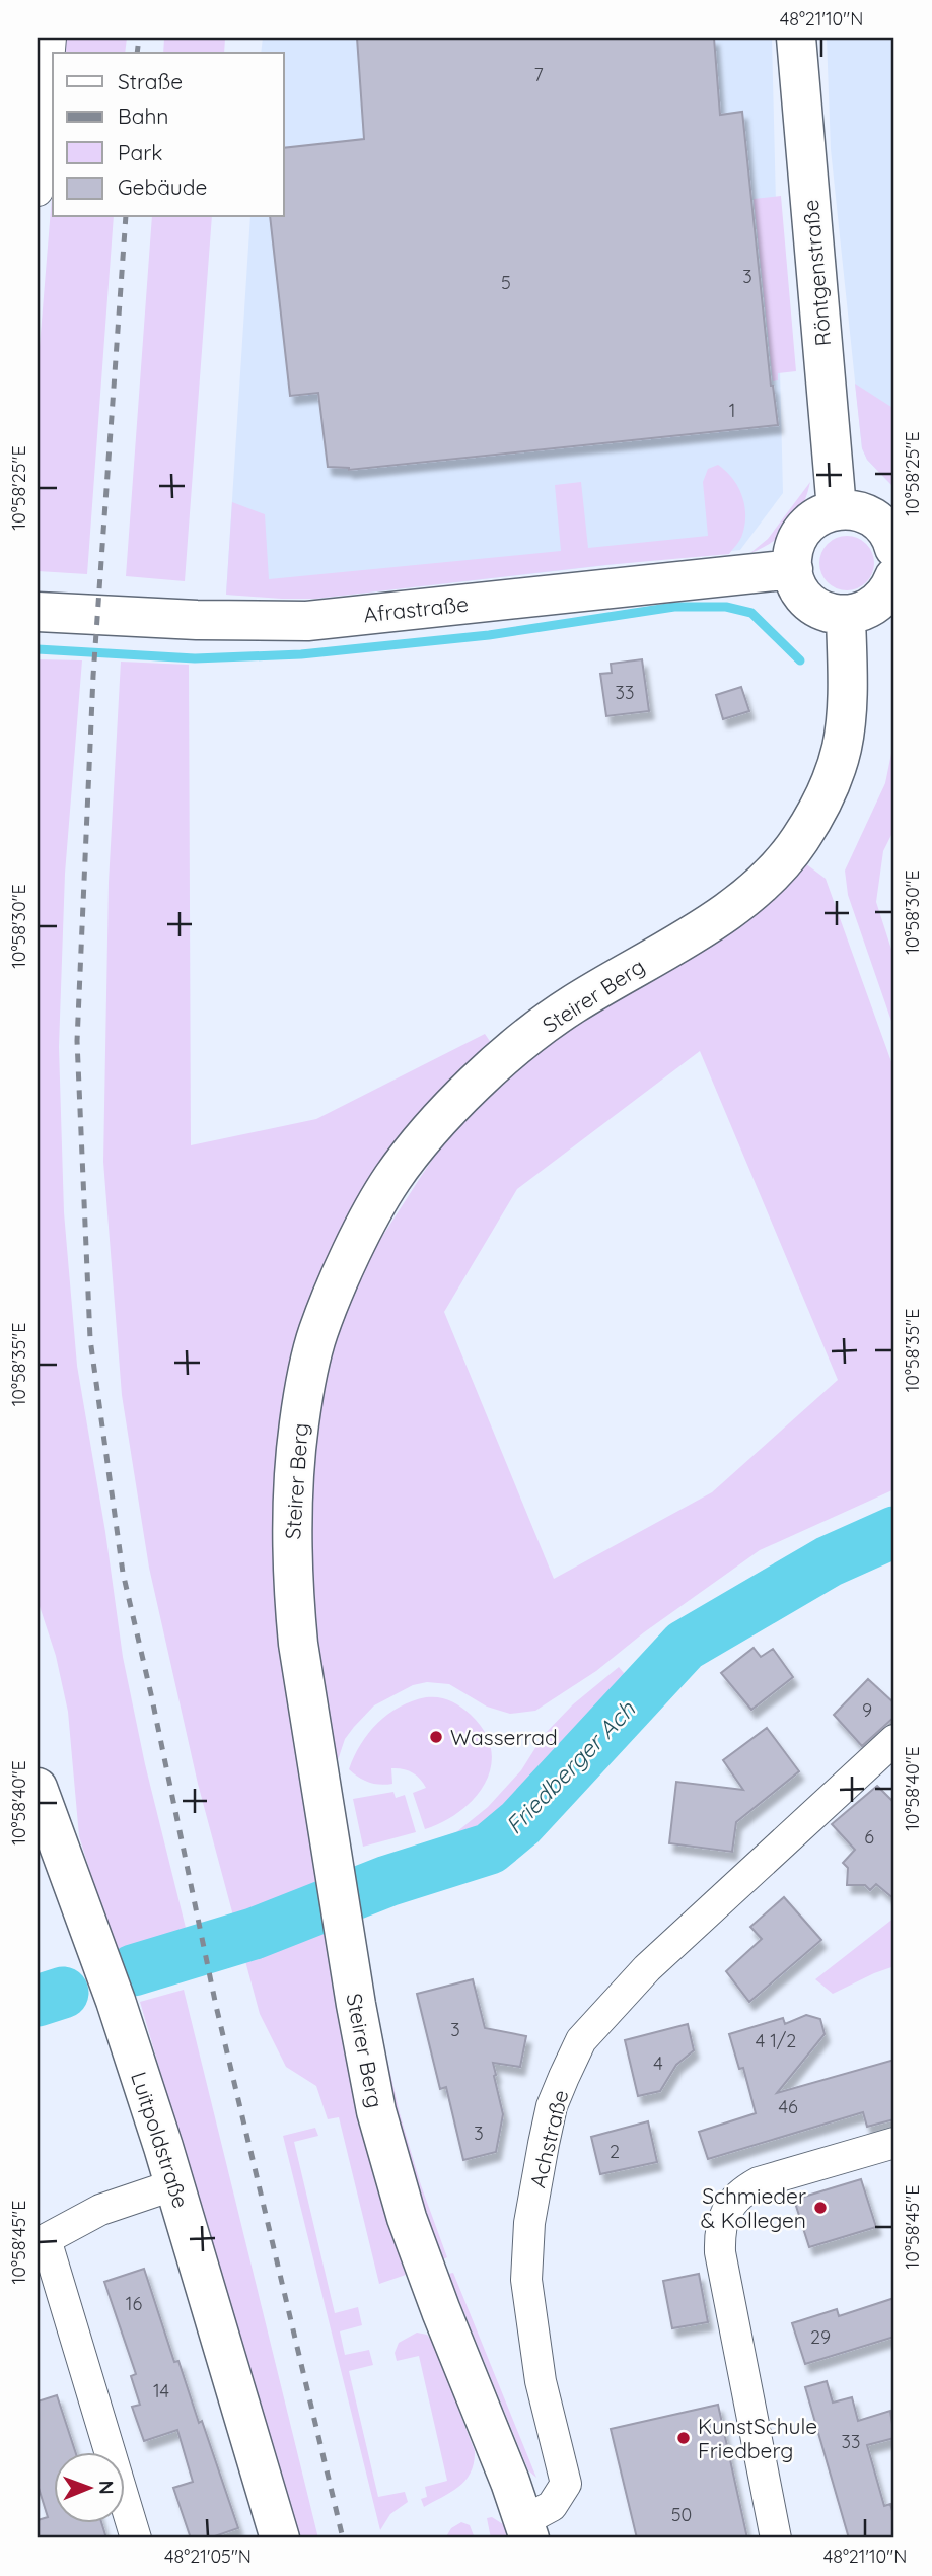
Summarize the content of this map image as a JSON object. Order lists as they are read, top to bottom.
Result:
{
  "streets": {
    "street": [
      "Röntgenstraße",
      "Afrastraße",
      "Steirer Berg",
      "Achstraße",
      "Luitpoldstraße"
    ]
  },
  "crossings": [
    ["Steirer Berg", "Achstraße"]
  ],
  "water": ["Friedberger Ach"],
  "places": ["Wasserrad", "Schmieder & Kollegen", "KunstSchule Friedberg"],
  "house_numbers": [
    "7",
    "3",
    "5",
    "1",
    "33",
    "9",
    "6",
    "3",
    "4 1/2",
    "4",
    "46",
    "3",
    "2",
    "16",
    "29",
    "14",
    "33",
    "50"
  ],
  "legend": [
    "Straße",
    "Bahn",
    "Park",
    "Gebäude"
  ],
  "north": "right",
  "coordinates": [
    "48°21'10\"N",
    "10°58'25\"E",
    "10°58'30\"E",
    "10°58'35\"E",
    "10°58'40\"E",
    "10°58'45\"E",
    "48°21'05\"N"
  ]
}
